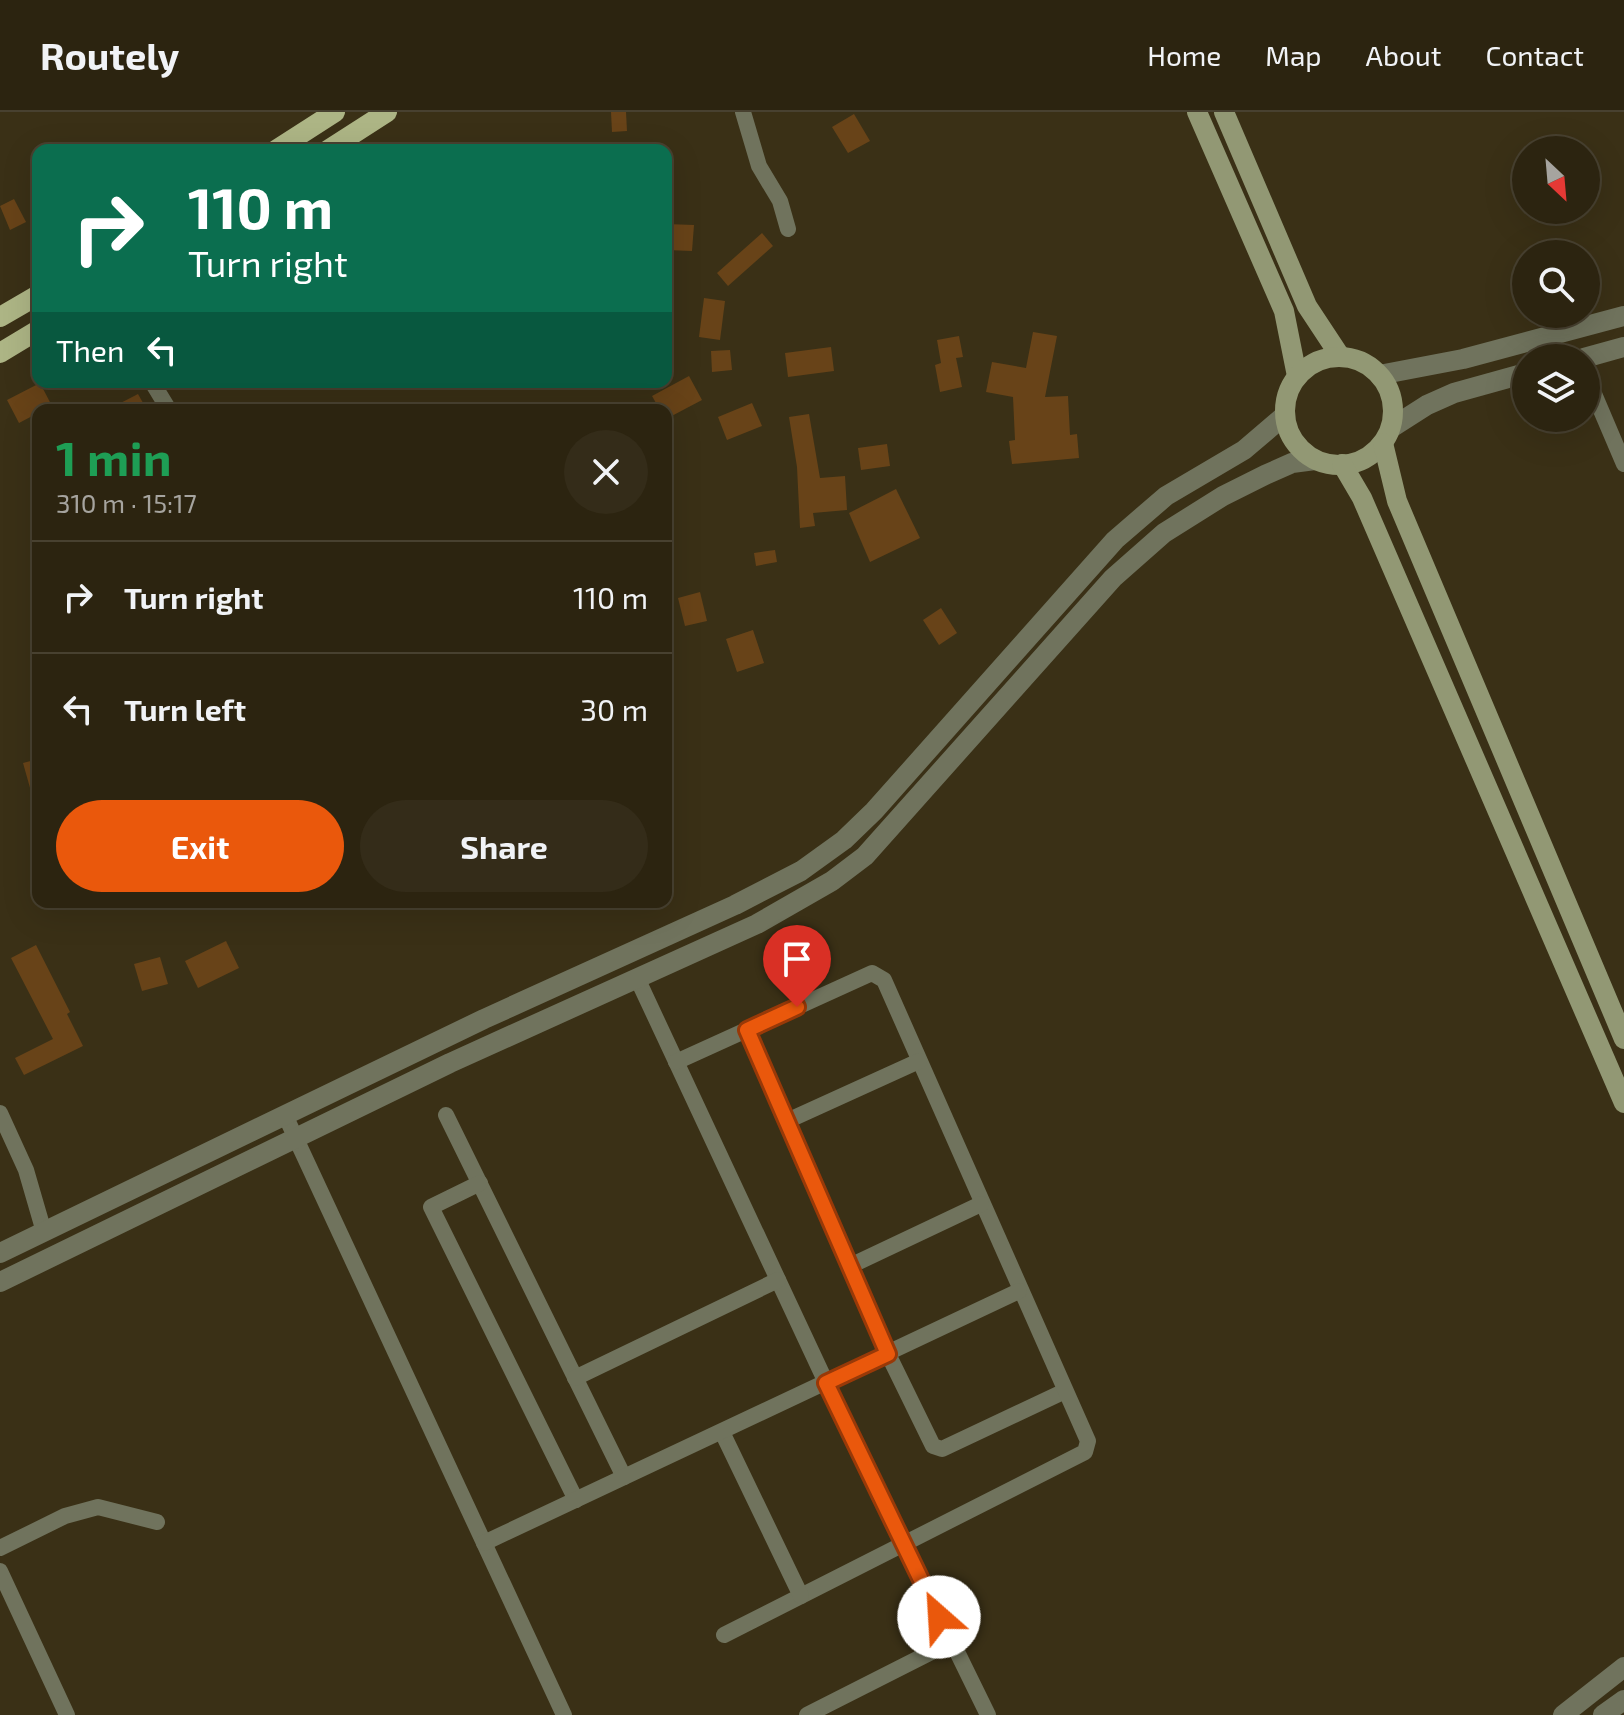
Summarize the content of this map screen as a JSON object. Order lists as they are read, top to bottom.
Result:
{
  "north": "bottom right",
  "page": {
    "header": "Routely",
    "nav": [
      "Home",
      "Map",
      "About",
      "Contact"
    ],
    "turn": ["110 m", "Turn right"],
    "then": "Then",
    "heading": ["1 min", "310 m · 15:17"],
    "list": [
      {
        "name": "Turn right",
        "value": "110 m"
      },
      {
        "name": "Turn left",
        "value": "30 m"
      }
    ],
    "buttons": ["Exit", "Share"]
  }
}
